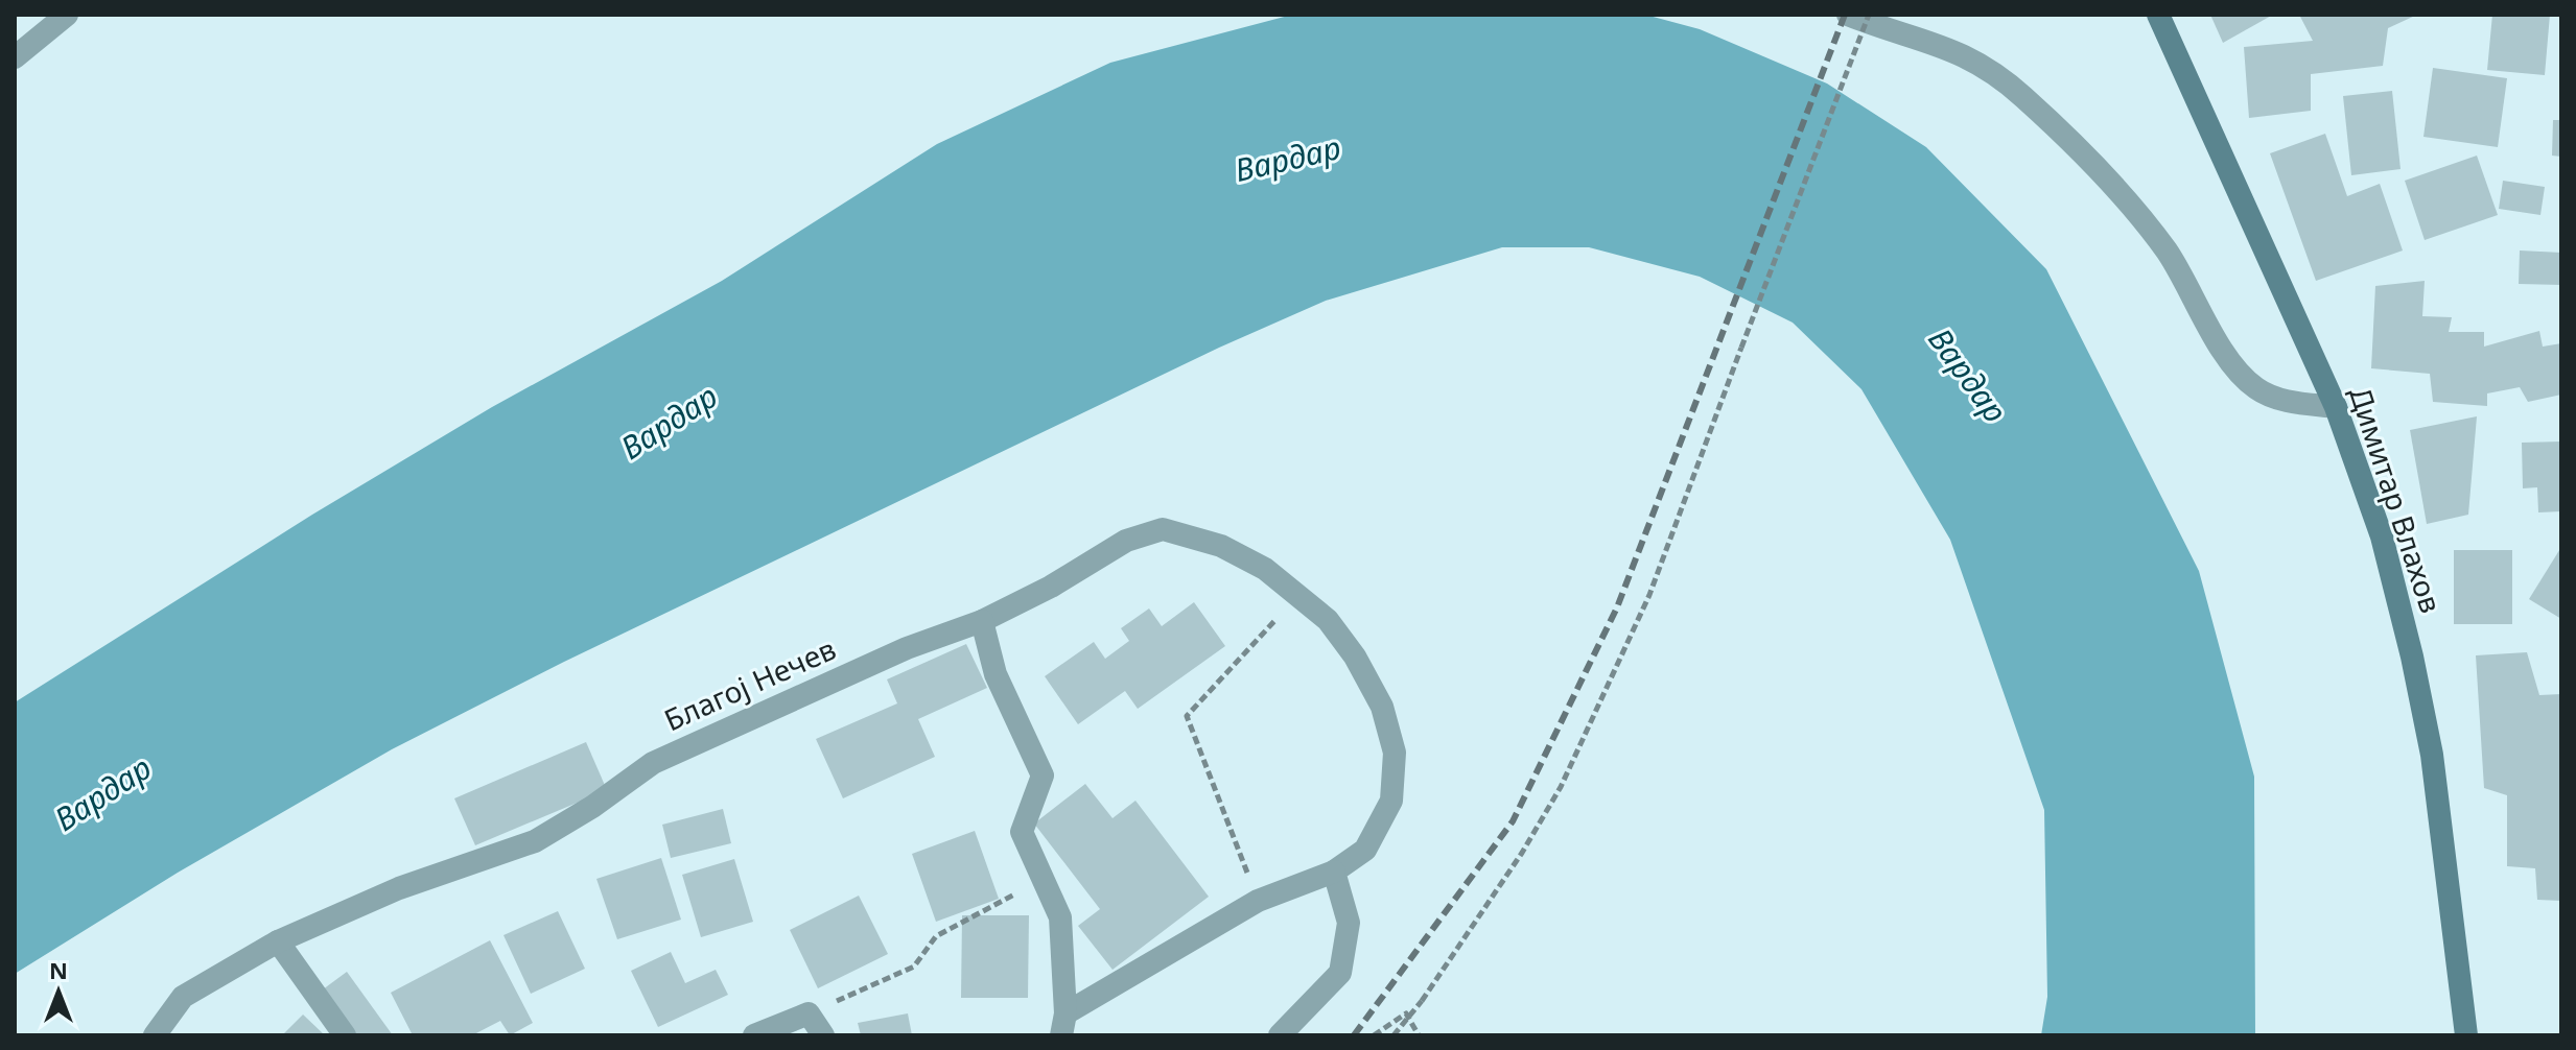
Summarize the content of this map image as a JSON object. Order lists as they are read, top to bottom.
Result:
{
  "streets": {
    "main road": ["Димитар Влахов"],
    "street": ["Благој Нечев"]
  },
  "water": ["Вардар"],
  "north": "top"
}
